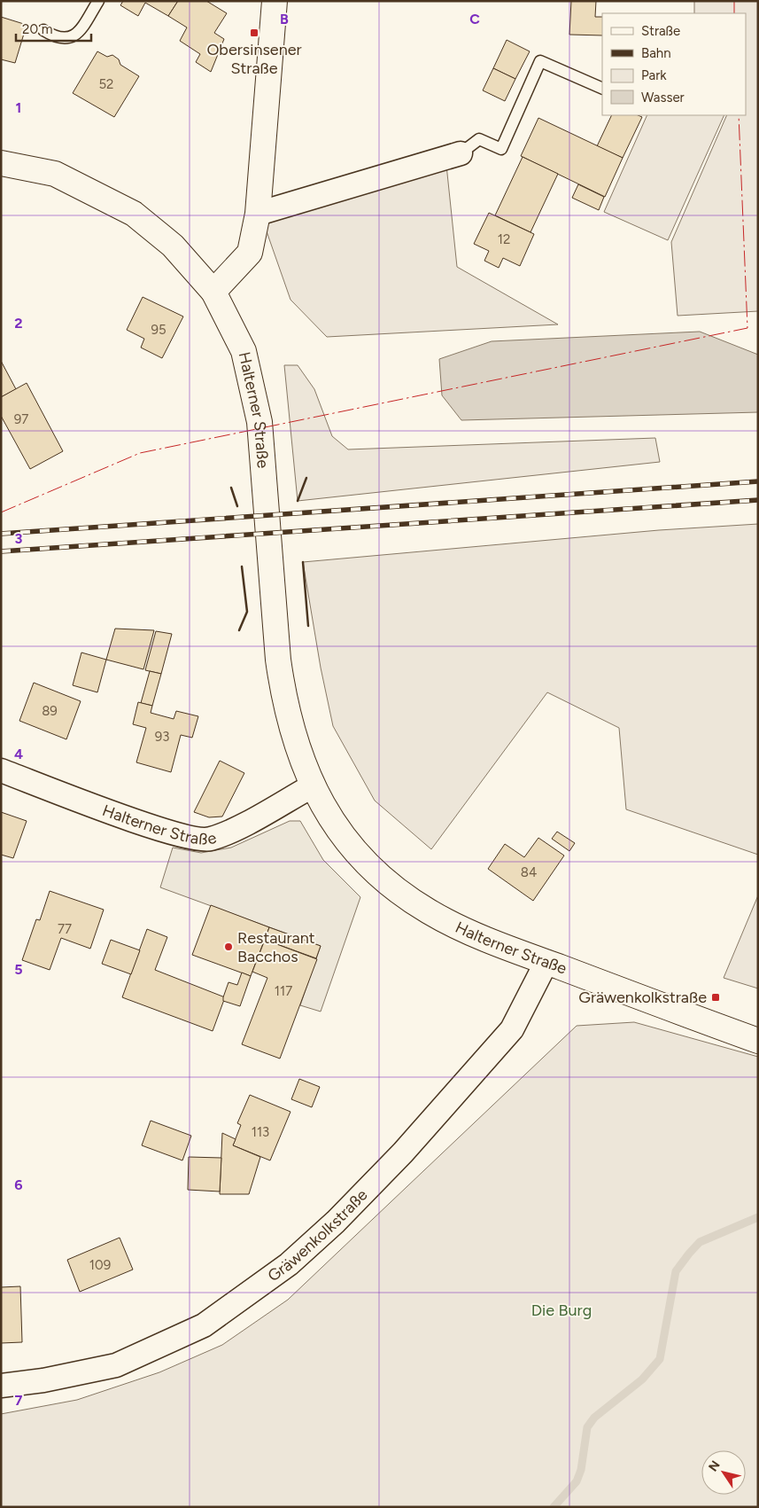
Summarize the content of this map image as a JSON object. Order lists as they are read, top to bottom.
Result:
{
  "streets": {
    "main road": ["Halterner Straße"],
    "street": ["Gräwenkolkstraße"]
  },
  "crossings": [
    ["Halterner Straße", "Gräwenkolkstraße"]
  ],
  "parks": ["Die Burg"],
  "places": {
    "transit": ["Obersinsener Straße", "Gräwenkolkstraße"],
    "other": ["Restaurant Bacchos"]
  },
  "house_numbers": [
    "52",
    "12",
    "95",
    "97",
    "89",
    "93",
    "84",
    "77",
    "117",
    "113",
    "109"
  ],
  "legend": [
    "Straße",
    "Bahn",
    "Park",
    "Wasser"
  ],
  "scale_bar": "20 m",
  "north": "top left",
  "grid": {
    "columns": ["B", "C"],
    "rows": [
      "1",
      "2",
      "3",
      "4",
      "5",
      "6",
      "7"
    ]
  }
}
